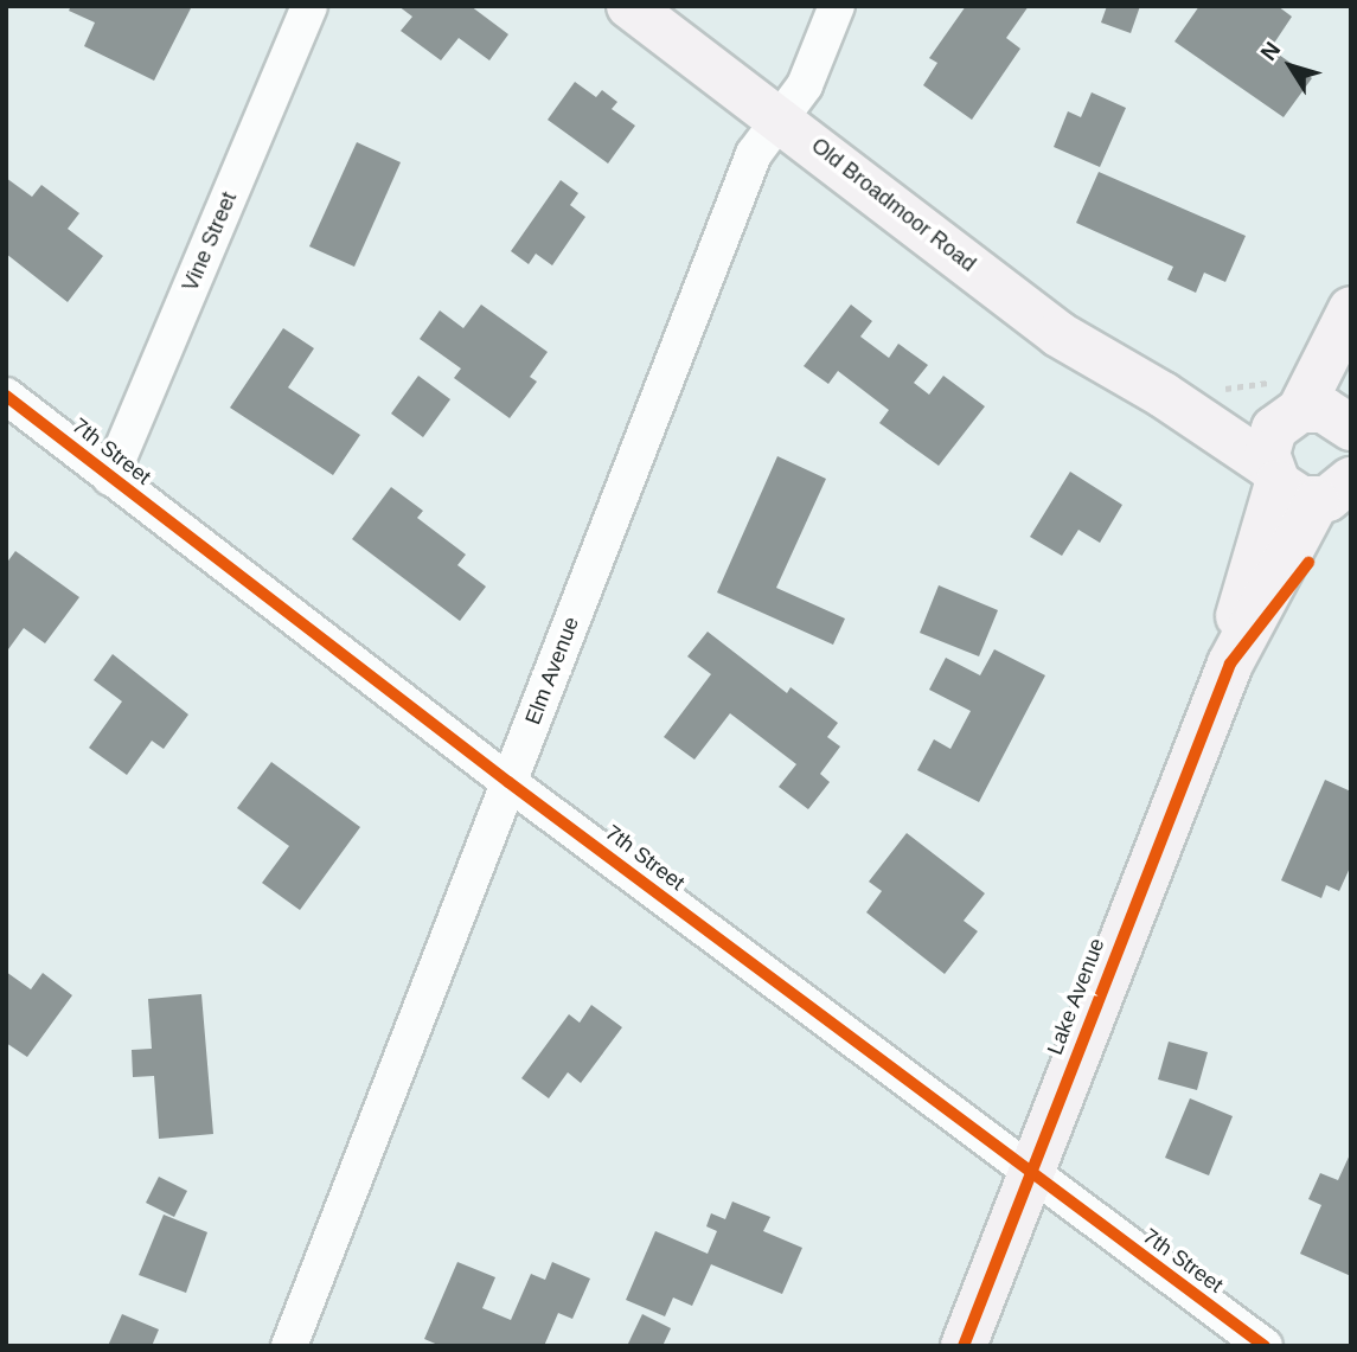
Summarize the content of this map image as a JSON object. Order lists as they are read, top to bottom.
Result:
{
  "streets": {
    "main road": ["Old Broadmoor Road", "Lake Avenue"],
    "street": ["Vine Street", "7th Street", "Elm Avenue"]
  },
  "crossings": [
    ["Old Broadmoor Road", "Elm Avenue"],
    ["Old Broadmoor Road", "Lake Avenue"],
    ["Vine Street", "7th Street"],
    ["7th Street", "Elm Avenue"],
    ["7th Street", "Lake Avenue"]
  ],
  "north": "top left"
}
